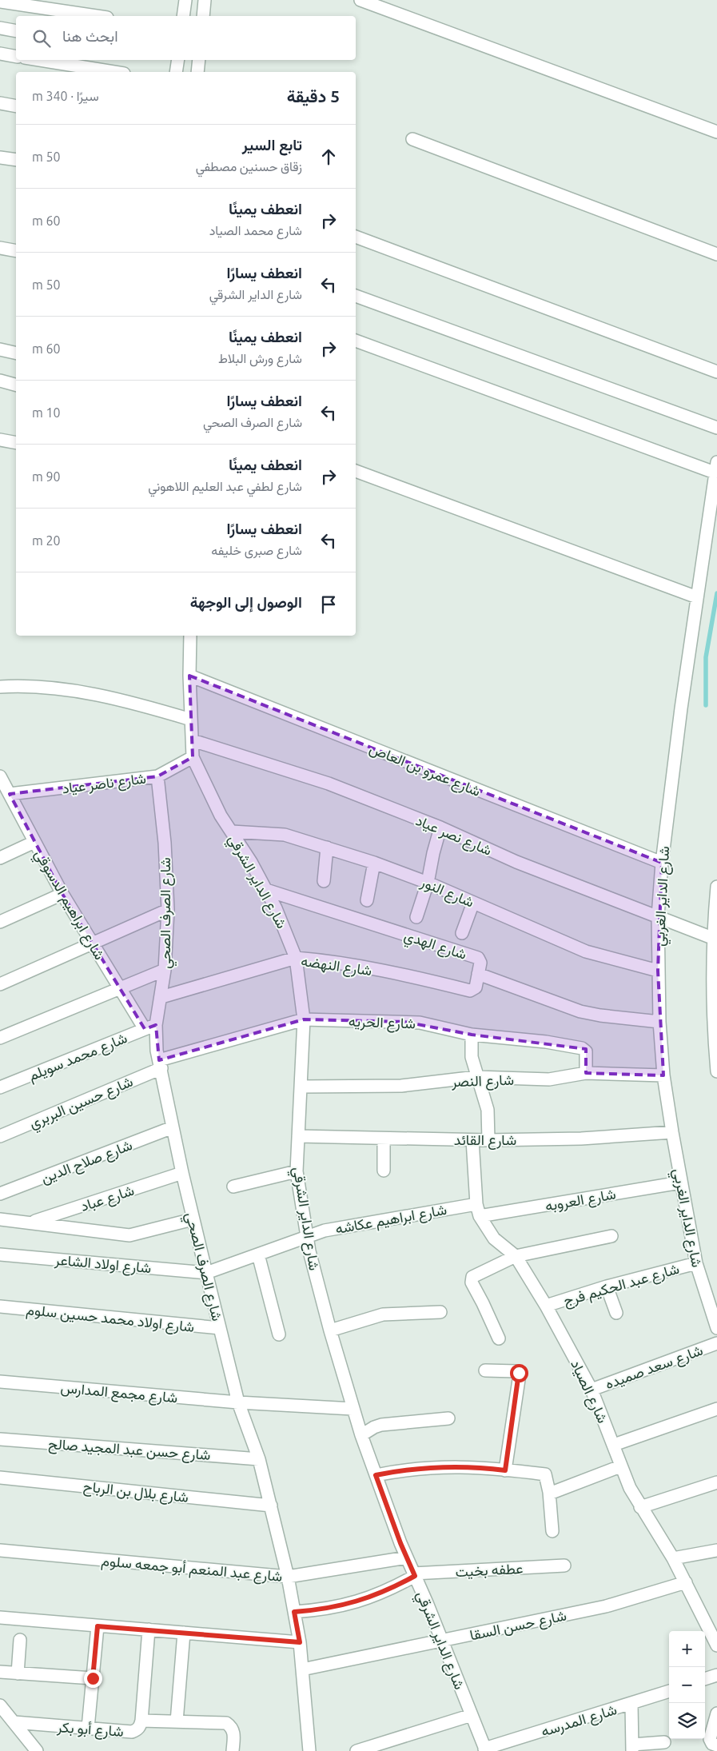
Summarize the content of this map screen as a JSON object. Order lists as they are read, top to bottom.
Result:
{
  "streets": {
    "street": [
      "شارع عمرو بن العاص",
      "شارع ناصر عياد",
      "شارع نصر عياد",
      "شارع الداير الشرقي",
      "شارع النور",
      "شارع الداير الغربي",
      "شارع ابراهيم الدسوقي",
      "شارع الصرف الصحي",
      "شارع الهدي",
      "شارع النهضه",
      "شارع الحريه",
      "شارع محمد سويلم",
      "شارع النصر",
      "شارع حسين البربري",
      "شارع القائد",
      "شارع صلاح الدين",
      "شارع عباد",
      "شارع العروبه",
      "شارع ابراهيم عكاشه",
      "شارع اولاد الشاعر",
      "شارع عبد الحكيم فرج",
      "شارع اولاد محمد حسين سلوم",
      "شارع سعد صميده",
      "شارع الصياد",
      "شارع مجمع المدارس",
      "شارع حسن عبد المجيد صالح",
      "شارع بلال بن الرباح",
      "شارع عبد المنعم أبو جمعه سلوم",
      "عطفه بخيت",
      "شارع حسن السقا",
      "شارع المدرسه",
      "شارع أبو بكر"
    ]
  },
  "crossings": [
    ["شارع عمرو بن العاص", "شارع الداير الشرقي"],
    ["شارع عمرو بن العاص", "شارع الداير الغربي"],
    ["شارع ناصر عياد", "شارع الداير الشرقي"],
    ["شارع ناصر عياد", "شارع ابراهيم الدسوقي"],
    ["شارع ناصر عياد", "شارع الصرف الصحي"],
    ["شارع نصر عياد", "شارع الداير الشرقي"],
    ["شارع نصر عياد", "شارع الداير الغربي"],
    ["شارع الداير الشرقي", "شارع النور"],
    ["شارع الداير الشرقي", "شارع الهدي"],
    ["شارع الداير الشرقي", "شارع النهضه"],
    ["شارع الداير الشرقي", "شارع الحريه"],
    ["شارع الداير الشرقي", "شارع النصر"],
    ["شارع الداير الشرقي", "شارع القائد"],
    ["شارع الداير الشرقي", "شارع ابراهيم عكاشه"],
    ["شارع الداير الشرقي", "شارع مجمع المدارس"],
    ["شارع الداير الشرقي", "شارع عبد المنعم أبو جمعه سلوم"],
    ["شارع الداير الشرقي", "عطفه بخيت"],
    ["شارع الداير الشرقي", "شارع حسن السقا"],
    ["شارع الداير الشرقي", "شارع المدرسه"],
    ["شارع النور", "شارع الداير الغربي"],
    ["شارع الداير الغربي", "شارع الهدي"],
    ["شارع الداير الغربي", "شارع النصر"],
    ["شارع الداير الغربي", "شارع القائد"],
    ["شارع الداير الغربي", "شارع العروبه"],
    ["شارع الداير الغربي", "شارع عبد الحكيم فرج"],
    ["شارع ابراهيم الدسوقي", "شارع الصرف الصحي"],
    ["شارع ابراهيم الدسوقي", "شارع محمد سويلم"],
    ["شارع الصرف الصحي", "شارع النهضه"],
    ["شارع الصرف الصحي", "شارع الحريه"],
    ["شارع الصرف الصحي", "شارع محمد سويلم"],
    ["شارع الصرف الصحي", "شارع حسين البربري"],
    ["شارع الصرف الصحي", "شارع صلاح الدين"],
    ["شارع الصرف الصحي", "شارع عباد"],
    ["شارع الصرف الصحي", "شارع ابراهيم عكاشه"],
    ["شارع الصرف الصحي", "شارع اولاد الشاعر"],
    ["شارع الصرف الصحي", "شارع اولاد محمد حسين سلوم"],
    ["شارع الصرف الصحي", "شارع مجمع المدارس"],
    ["شارع الصرف الصحي", "شارع حسن عبد المجيد صالح"],
    ["شارع الصرف الصحي", "شارع بلال بن الرباح"],
    ["شارع الصرف الصحي", "شارع عبد المنعم أبو جمعه سلوم"],
    ["شارع الصرف الصحي", "شارع حسن السقا"],
    ["شارع الهدي", "شارع النهضه"],
    ["شارع الحريه", "شارع النصر"],
    ["شارع الحريه", "شارع حسين البربري"],
    ["شارع القائد", "شارع الصياد"],
    ["شارع العروبه", "شارع الصياد"],
    ["شارع ابراهيم عكاشه", "شارع اولاد الشاعر"],
    ["شارع ابراهيم عكاشه", "شارع الصياد"],
    ["شارع عبد الحكيم فرج", "شارع الصياد"],
    ["شارع سعد صميده", "شارع الصياد"],
    ["شارع الصياد", "شارع حسن السقا"]
  ],
  "page": {
    "search": "ابحث هنا",
    "heading": ["5 دقيقة", "سيرًا · 340 m"],
    "list": [
      ["تابع السير", "زقاق حسنين مصطفي", "50 m"],
      ["انعطف يمينًا", "شارع محمد الصياد", "60 m"],
      ["انعطف يسارًا", "شارع الداير الشرقي", "50 m"],
      ["انعطف يمينًا", "شارع ورش البلاط", "60 m"],
      ["انعطف يسارًا", "شارع الصرف الصحي", "10 m"],
      ["انعطف يمينًا", "شارع لطفي عبد العليم اللاهوني", "90 m"],
      ["انعطف يسارًا", "شارع صبرى خليفه", "20 m"],
      "الوصول إلى الوجهة"
    ],
    "map_buttons": ["+", "−"]
  }
}
